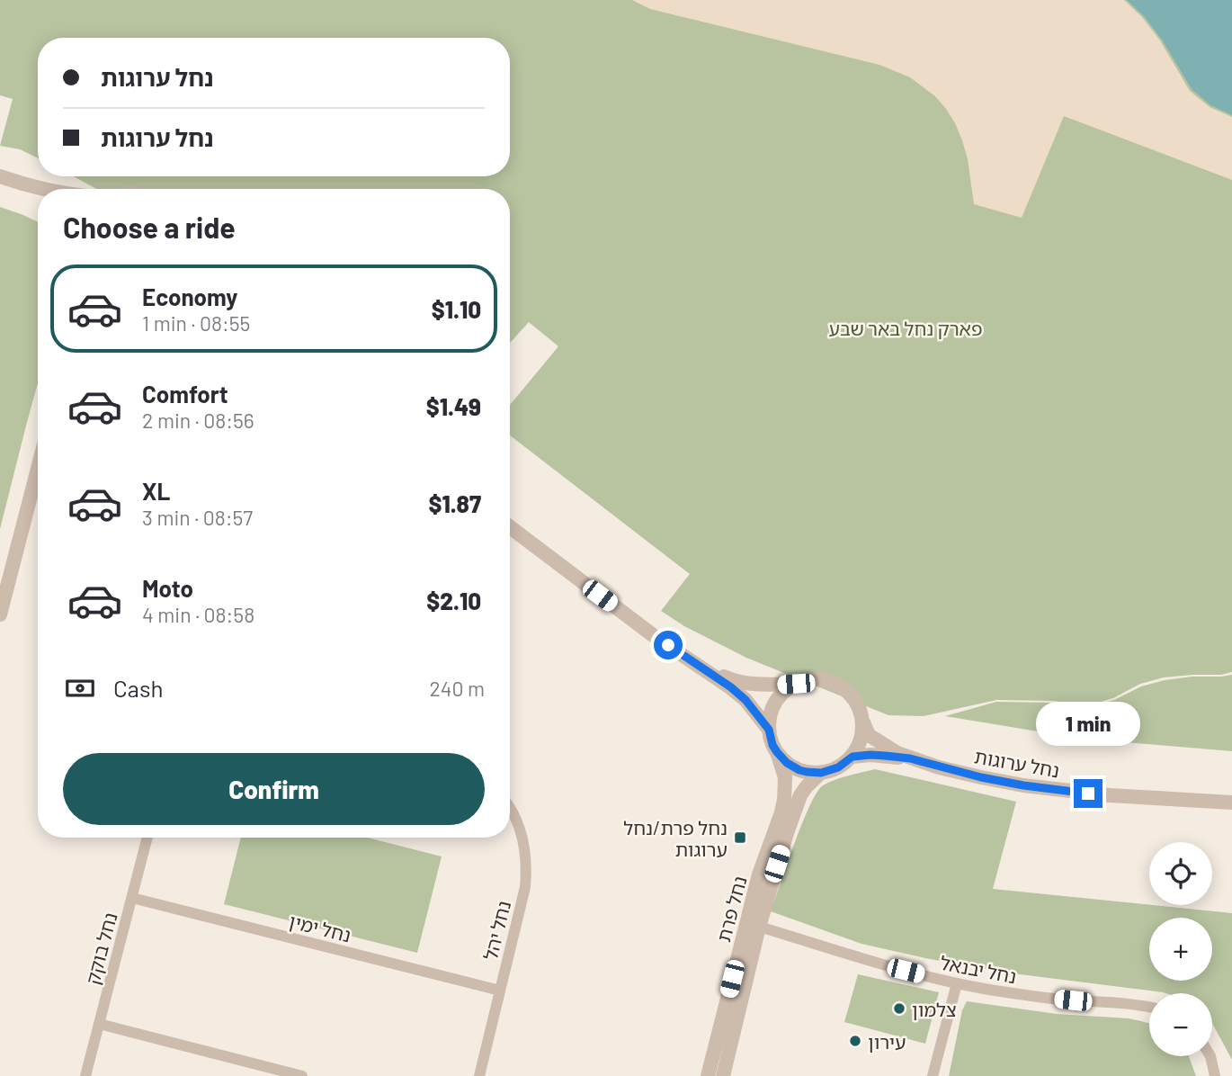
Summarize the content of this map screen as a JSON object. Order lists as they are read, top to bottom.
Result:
{
  "streets": {
    "street": [
      "נחל ערוגות",
      "נחל פרת",
      "נחל ימין",
      "נחל יהל",
      "נחל בוקק",
      "נחל יבנאל"
    ]
  },
  "crossings": [
    ["נחל ערוגות", "נחל פרת"],
    ["נחל פרת", "נחל יבנאל"],
    ["נחל ימין", "נחל יהל"],
    ["נחל ימין", "נחל בוקק"]
  ],
  "parks": ["פארק נחל באר שבע"],
  "places": {
    "transit": ["נחל פרת/נחל ערוגות"],
    "other": ["צלמון", "עירון"]
  },
  "page": {
    "banner": ["נחל ערוגות", "נחל ערוגות"],
    "heading": "Choose a ride",
    "list": [
      {
        "name": "Economy",
        "note": "1 min · 08:55",
        "value": "$1.10"
      },
      {
        "name": "Comfort",
        "note": "2 min · 08:56",
        "value": "$1.49"
      },
      {
        "name": "XL",
        "note": "3 min · 08:57",
        "value": "$1.87"
      },
      {
        "name": "Moto",
        "note": "4 min · 08:58",
        "value": "$2.10"
      }
    ],
    "pay": ["Cash", "240 m"],
    "bubble": "1 min",
    "buttons": "Confirm",
    "map_buttons": ["+", "−"]
  }
}
